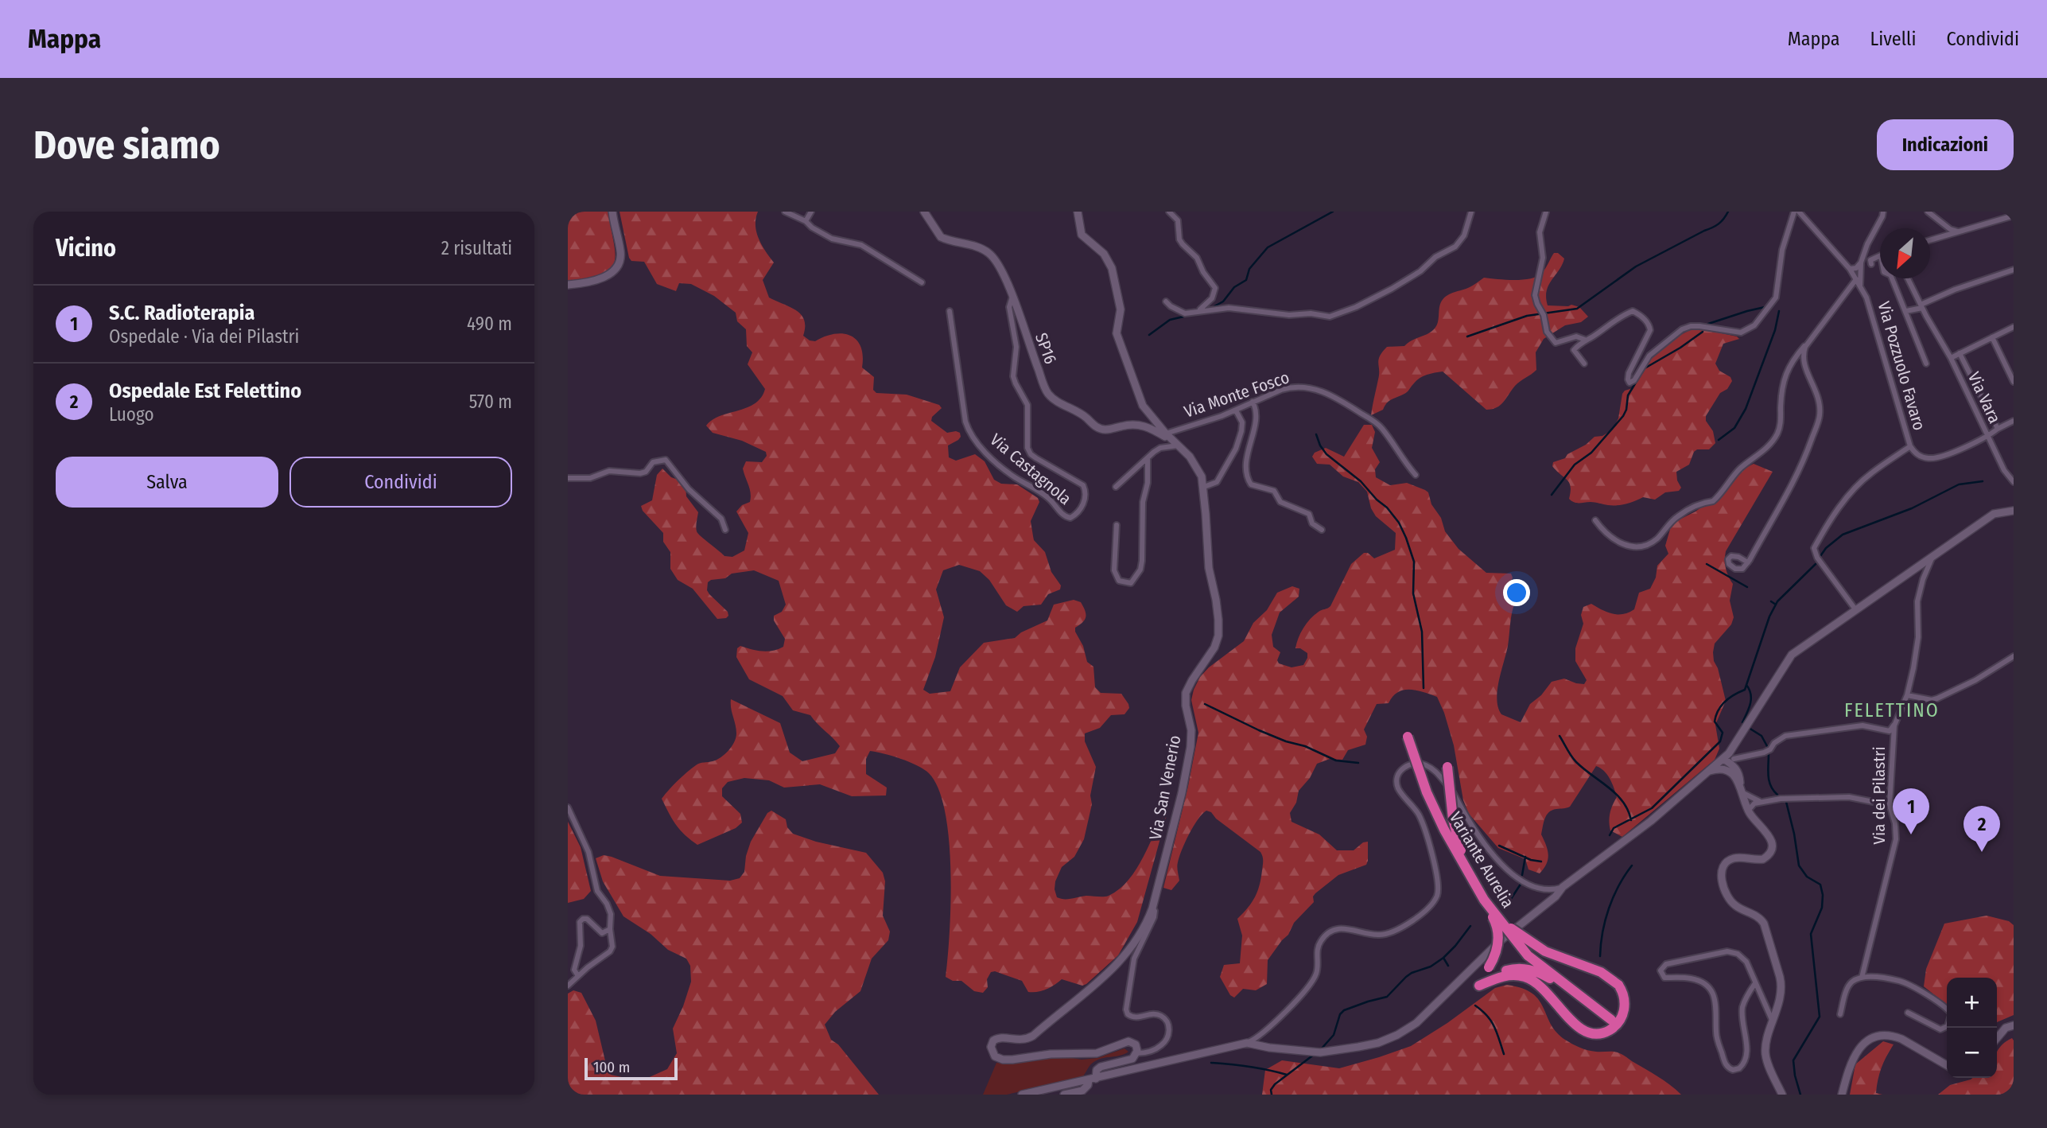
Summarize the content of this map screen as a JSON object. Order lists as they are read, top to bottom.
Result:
{
  "streets": {
    "highway": ["Variante Aurelia"],
    "street": [
      "SP16",
      "Via Pozzuolo Favaro",
      "Via Monte Fosco",
      "Via Vara",
      "Via Castagnola",
      "Via San Venerio",
      "Via dei Pilastri"
    ]
  },
  "crossings": [
    ["SP16", "Via Castagnola"],
    ["SP16", "Via San Venerio"],
    ["Via Monte Fosco", "Via San Venerio"]
  ],
  "districts": ["FELETTINO"],
  "scale_bar": "100 m",
  "north": "bottom left",
  "page": {
    "header": "Mappa",
    "nav": ["Mappa", "Livelli", "Condividi"],
    "buttons": [
      "Indicazioni",
      ["Salva", "Condividi"]
    ],
    "title": "Dove siamo",
    "heading": ["Vicino", "2 risultati"],
    "list": [
      {
        "mark": "1",
        "name": "S.C. Radioterapia",
        "note": "Ospedale · Via dei Pilastri",
        "value": "490 m"
      },
      {
        "mark": "2",
        "name": "Ospedale Est Felettino",
        "note": "Luogo",
        "value": "570 m"
      }
    ],
    "pins": ["1", "2"],
    "map_buttons": ["+", "−"],
    "scale": "100 m"
  }
}
